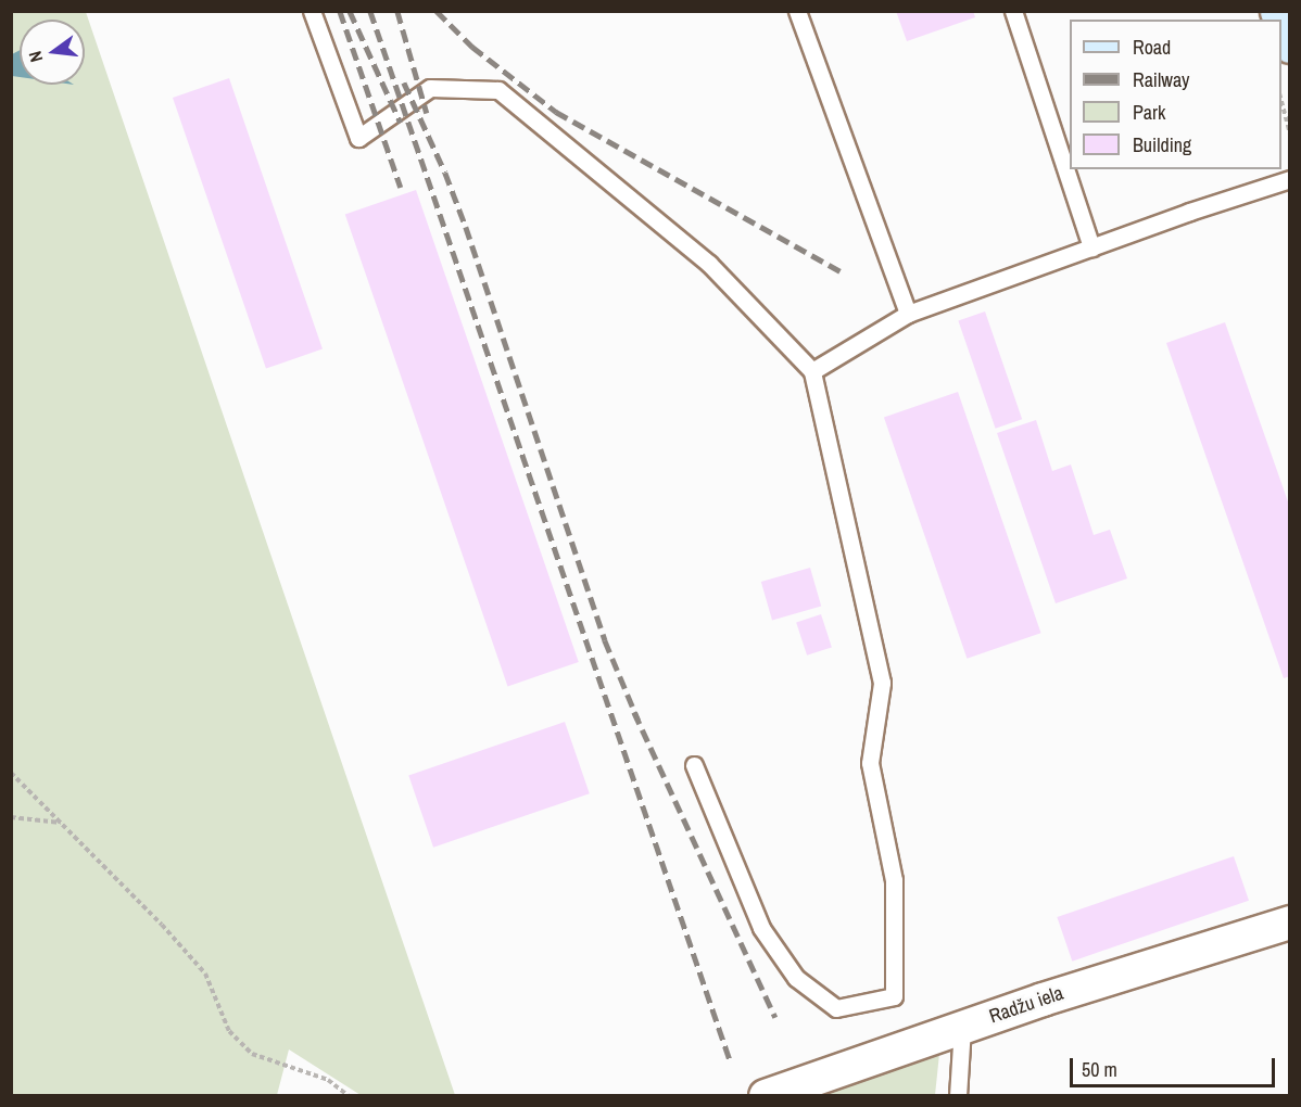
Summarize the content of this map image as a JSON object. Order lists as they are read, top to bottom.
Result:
{
  "streets": {
    "street": ["Radžu iela"]
  },
  "legend": [
    "Road",
    "Railway",
    "Park",
    "Building"
  ],
  "scale_bar": "50 m",
  "north": "left"
}
